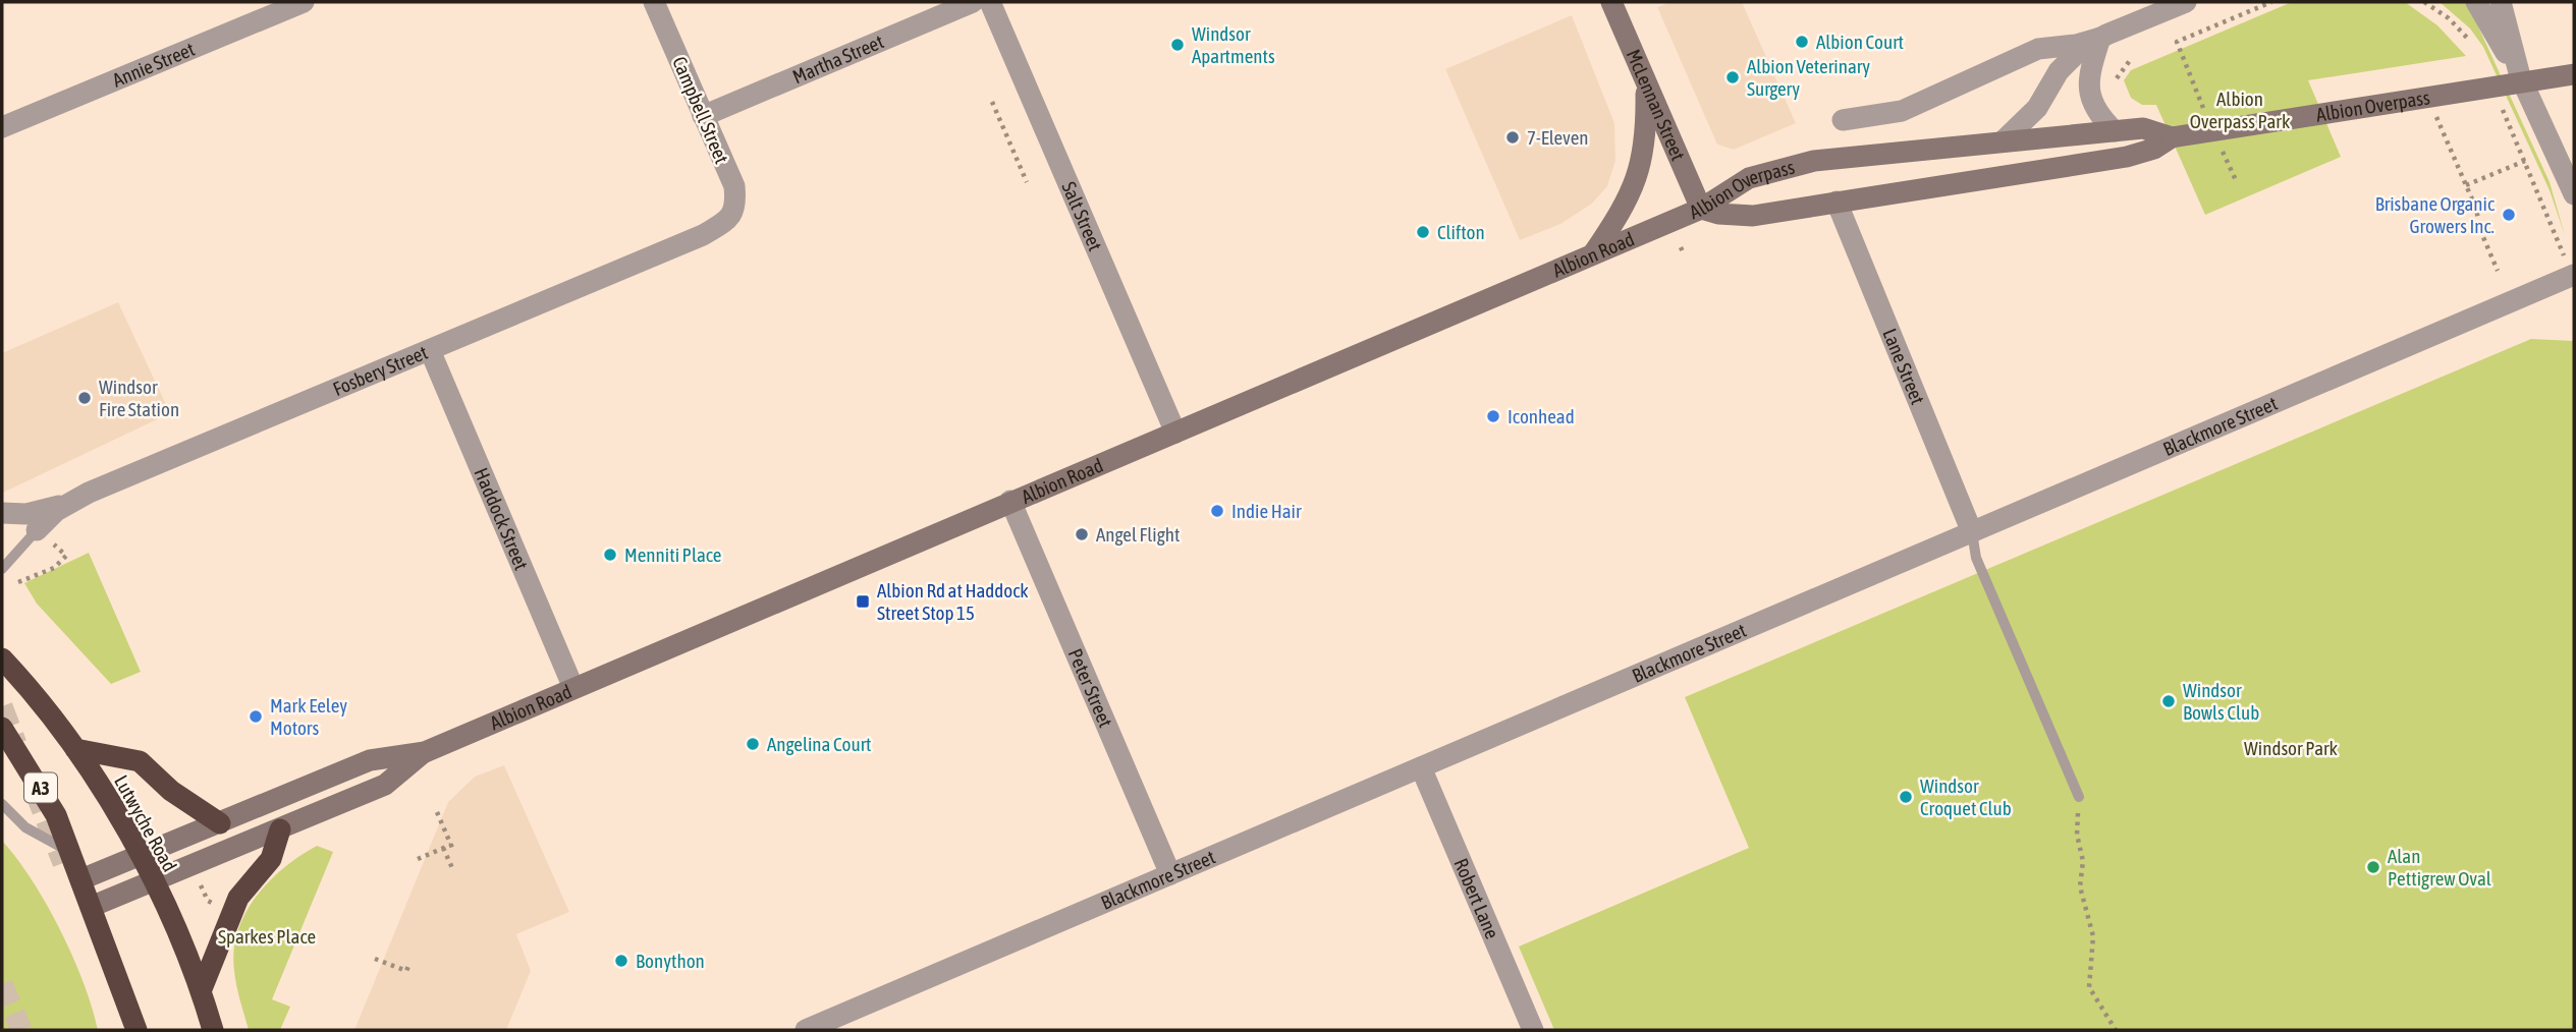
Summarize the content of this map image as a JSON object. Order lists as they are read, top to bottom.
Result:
{
  "streets": {
    "highway": ["A3", "Lutwyche Road"],
    "main road": ["McLennan Street", "Albion Overpass", "Albion Road"],
    "street": [
      "Martha Street",
      "Annie Street",
      "Campbell Street",
      "Salt Street",
      "Lane Street",
      "Fosbery Street",
      "Blackmore Street",
      "Haddock Street",
      "Peter Street",
      "Robert Lane"
    ]
  },
  "crossings": [
    ["Martha Street", "Campbell Street"],
    ["McLennan Street", "Albion Overpass"],
    ["McLennan Street", "Albion Road"],
    ["Albion Overpass", "Albion Road"],
    ["Albion Overpass", "Lane Street"],
    ["Campbell Street", "Fosbery Street"],
    ["Salt Street", "Albion Road"],
    ["Albion Road", "Haddock Street"],
    ["Albion Road", "Peter Street"],
    ["Albion Road", "A3"],
    ["Albion Road", "Lutwyche Road"],
    ["Lane Street", "Blackmore Street"],
    ["Fosbery Street", "Haddock Street"],
    ["Blackmore Street", "Peter Street"],
    ["Blackmore Street", "Robert Lane"]
  ],
  "parks": ["Albion Overpass Park", "Windsor Park", "Sparkes Place"],
  "places": {
    "other": [
      "Albion Court",
      "Windsor Apartments",
      "Albion Veterinary Surgery",
      "7-Eleven",
      "Brisbane Organic Growers Inc.",
      "Clifton",
      "Windsor Fire Station",
      "Iconhead",
      "Indie Hair",
      "Angel Flight",
      "Menniti Place",
      "Windsor Bowls Club",
      "Mark Eeley Motors",
      "Angelina Court",
      "Windsor Croquet Club",
      "Alan Pettigrew Oval",
      "Bonython"
    ],
    "transit": ["Albion Rd at Haddock Street Stop 15"]
  }
}
